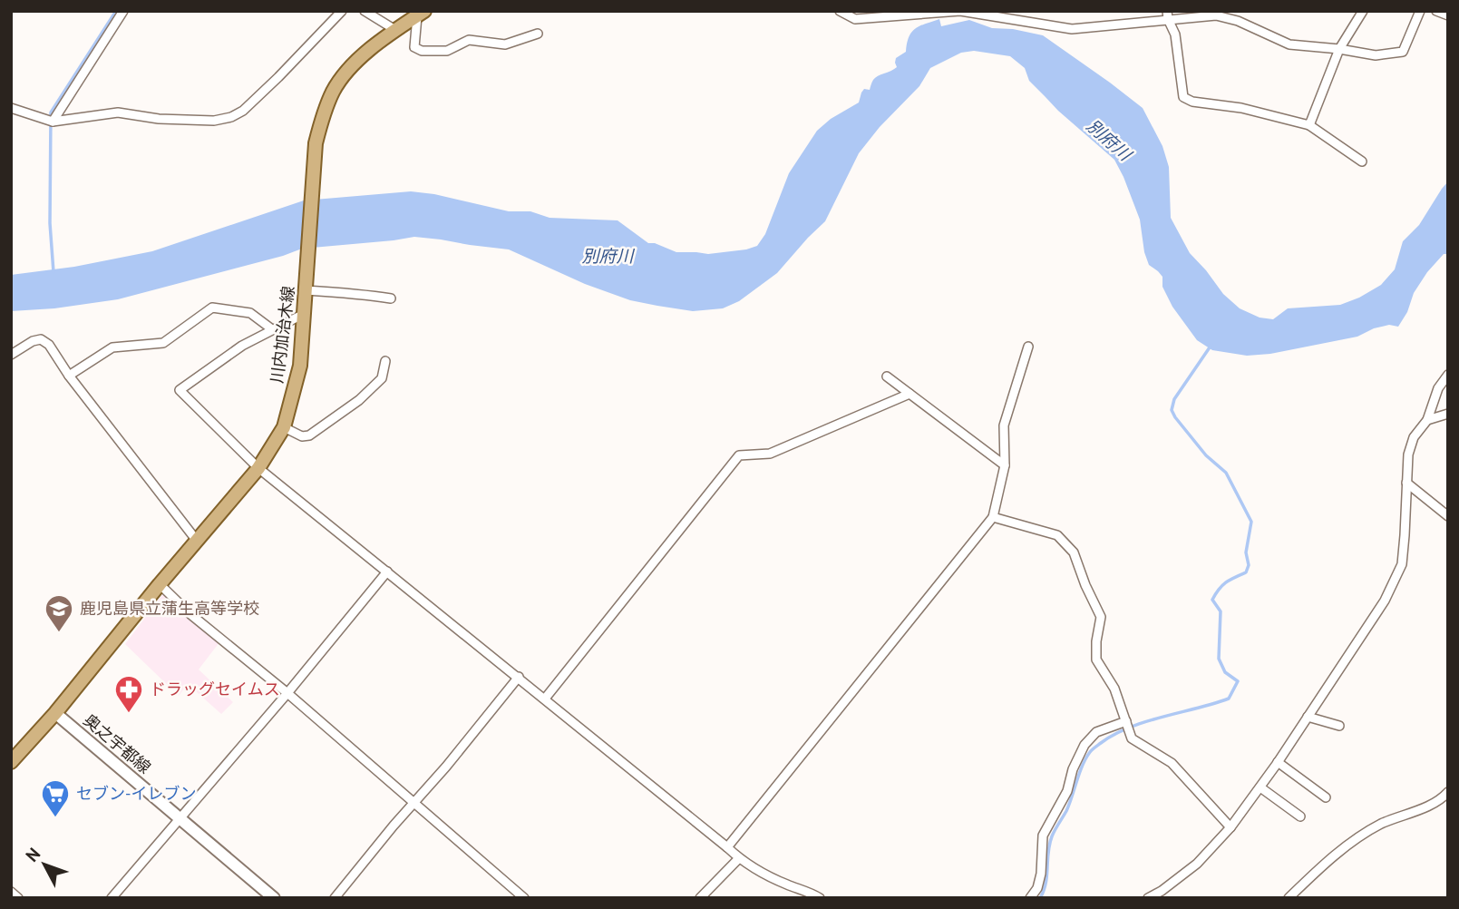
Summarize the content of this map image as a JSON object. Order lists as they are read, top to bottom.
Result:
{
  "streets": {
    "main road": ["川内加治木線"],
    "street": ["奥之宇都線"]
  },
  "crossings": [
    ["川内加治木線", "奥之宇都線"]
  ],
  "water": ["別府川"],
  "places": {
    "school or university": ["鹿児島県立蒲生高等学校"],
    "pharmacy": ["ドラッグセイムス"],
    "supermarket": ["セブン-イレブン"]
  },
  "north": "top left"
}
